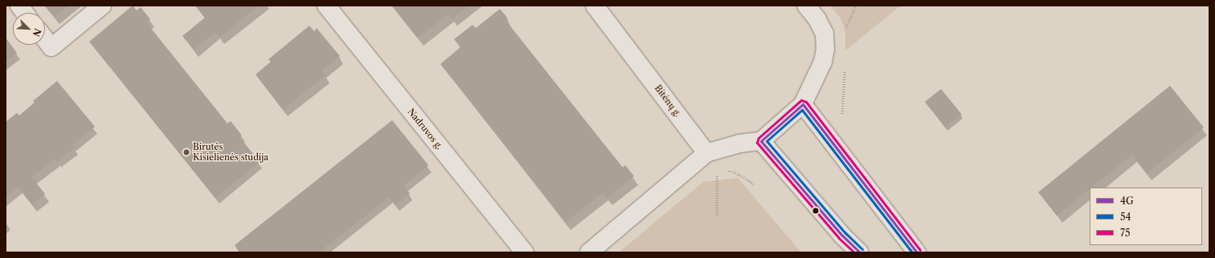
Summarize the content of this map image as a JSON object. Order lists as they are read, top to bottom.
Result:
{
  "streets": {
    "street": ["Bitėnų g.", "Nadruvos g."]
  },
  "places": ["Birutės Kisielienės studija"],
  "lines": ["transit line 75", "transit line 4G", "transit line 54"],
  "legend": ["4G", "54", "75"],
  "north": "bottom right"
}
